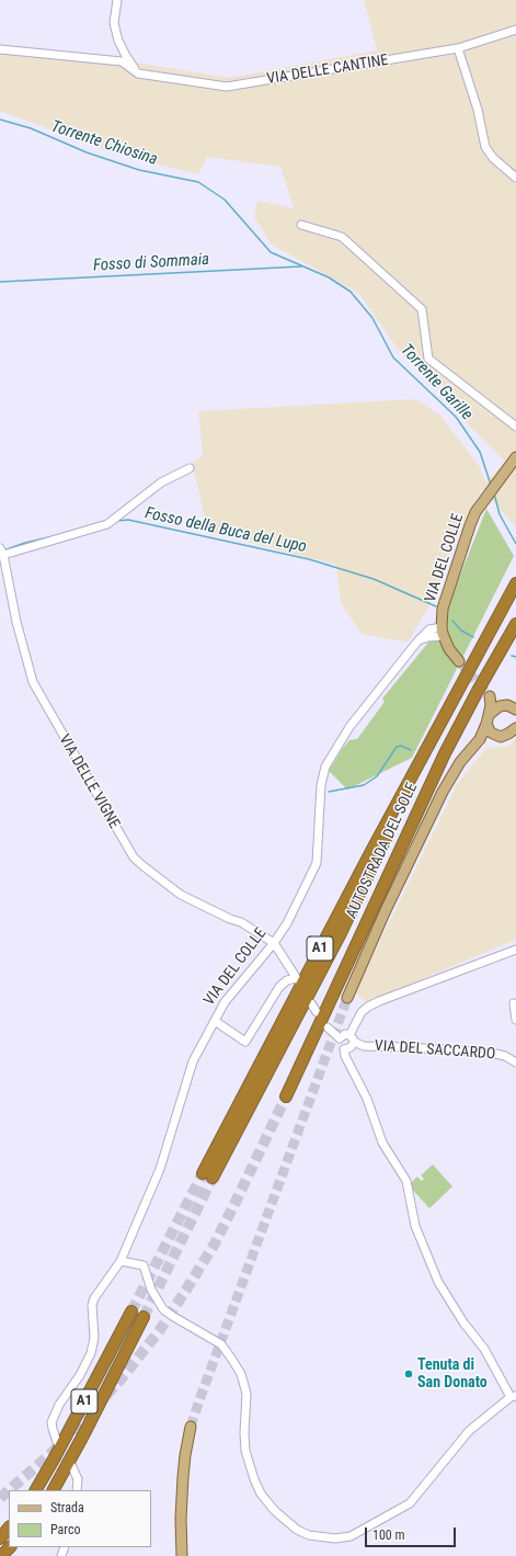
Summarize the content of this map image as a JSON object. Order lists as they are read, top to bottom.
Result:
{
  "streets": {
    "highway": ["AUTOSTRADA DEL SOLE", "A1"],
    "main road": ["VIA DEL COLLE"],
    "street": ["VIA DELLE CANTINE", "VIA DELLE VIGNE", "VIA DEL SACCARDO"]
  },
  "crossings": [
    ["VIA DEL COLLE", "VIA DELLE VIGNE"]
  ],
  "water": [
    "Torrente Chiosina",
    "Fosso di Sommaia",
    "Torrente Garille",
    "Fosso della Buca del Lupo"
  ],
  "places": ["Tenuta di San Donato"],
  "legend": ["Strada", "Parco"],
  "scale_bar": "100 m"
}
